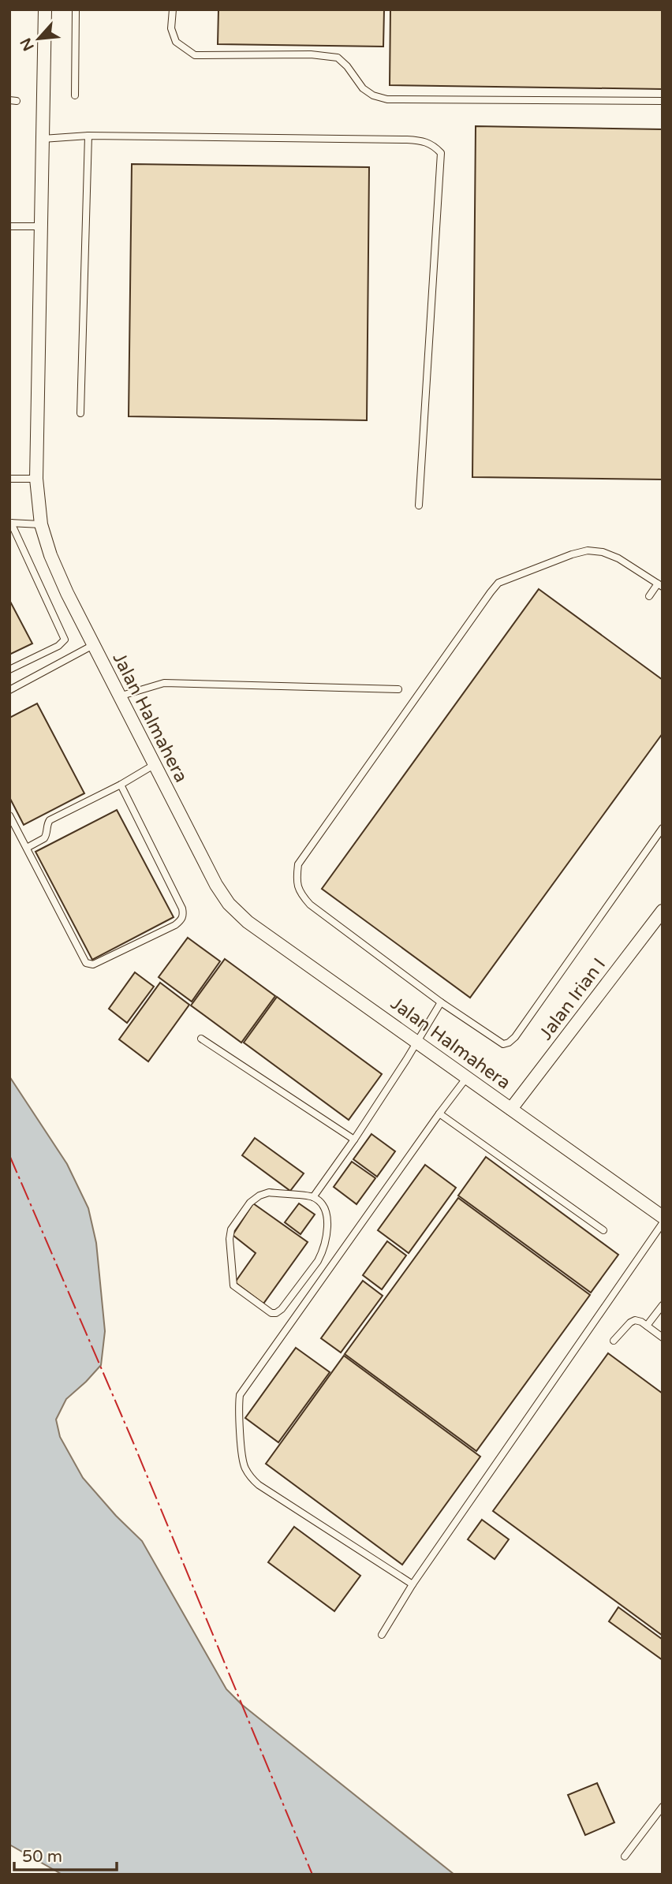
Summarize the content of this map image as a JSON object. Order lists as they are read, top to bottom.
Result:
{
  "streets": {
    "street": ["Jalan Halmahera", "Jalan Irian I"]
  },
  "crossings": [
    ["Jalan Halmahera", "Jalan Irian I"]
  ],
  "scale_bar": "50 m",
  "north": "bottom left"
}
